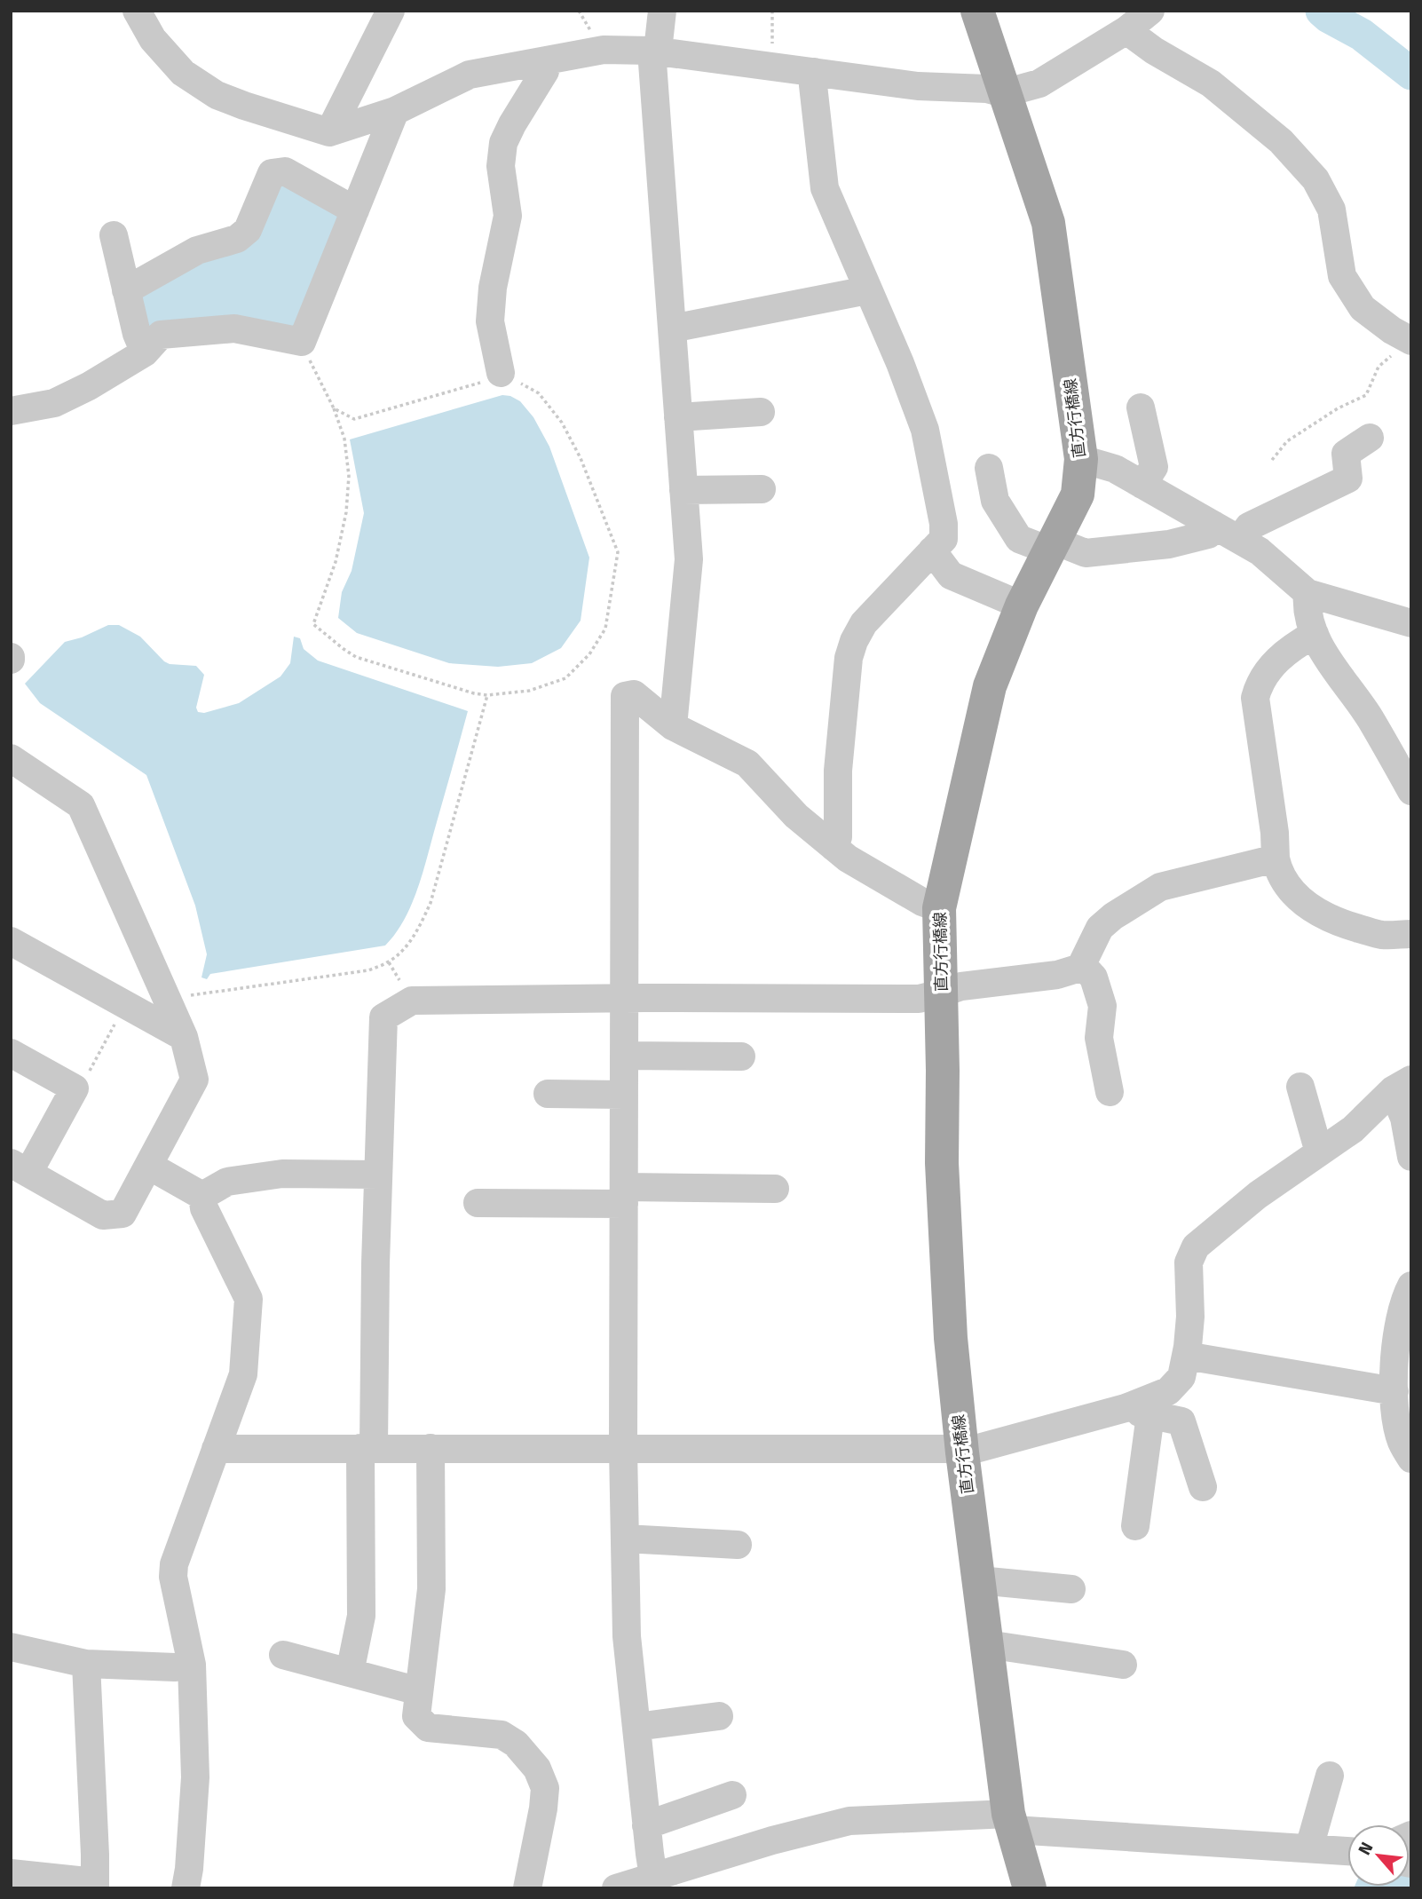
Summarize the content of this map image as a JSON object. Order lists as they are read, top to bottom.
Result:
{
  "streets": {
    "main road": ["直方行橋線"]
  },
  "north": "top left"
}
